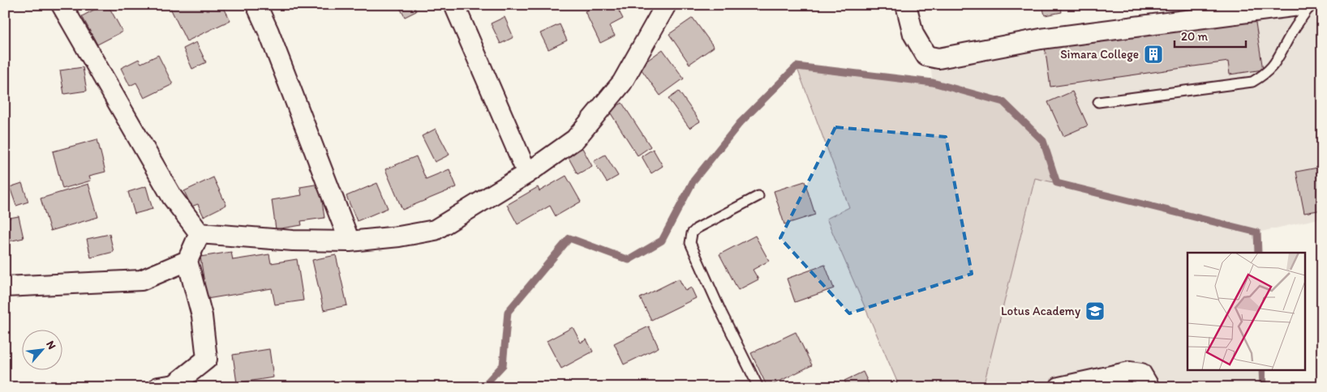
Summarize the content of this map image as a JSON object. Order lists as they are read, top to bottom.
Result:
{
  "places": {
    "building": ["Simara College"],
    "school or university": ["Lotus Academy"]
  },
  "scale_bar": "20 m",
  "north": "top right"
}
